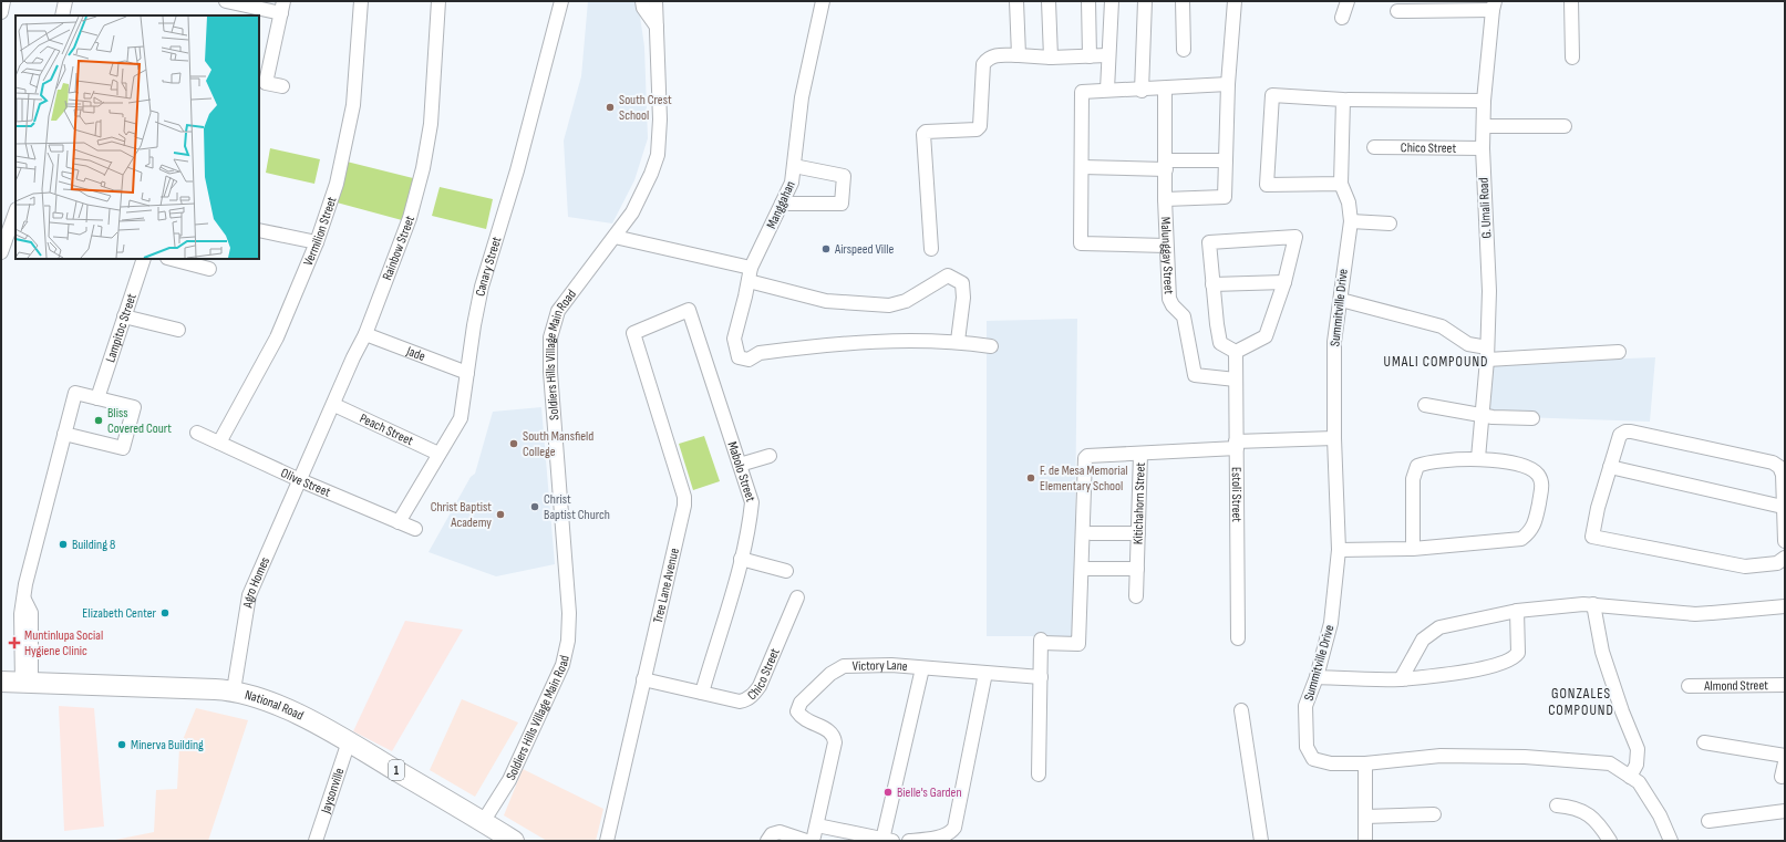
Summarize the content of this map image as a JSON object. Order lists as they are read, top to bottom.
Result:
{
  "streets": {
    "highway": ["National Road", "1"],
    "street": [
      "Chico Street",
      "Manggahan",
      "G. Umali Road",
      "Vermilion Street",
      "Rainbow Street",
      "Malunggay Street",
      "Canary Street",
      "Summitville Drive",
      "Lampitoc Street",
      "Jade",
      "Soldiers Hills Village Main Road",
      "Peach Street",
      "Mabolo Street",
      "Olive Street",
      "Estoli Street",
      "Kitichahorn Street",
      "Agro Homes",
      "Tree Lane Avenue",
      "Victory Lane",
      "Almond Street",
      "Jaysonville"
    ]
  },
  "crossings": [
    ["Chico Street", "G. Umali Road"],
    ["Chico Street", "Mabolo Street"],
    ["Chico Street", "Tree Lane Avenue"],
    ["Vermilion Street", "Olive Street"],
    ["Rainbow Street", "Jade"],
    ["Rainbow Street", "Peach Street"],
    ["Rainbow Street", "Olive Street"],
    ["Rainbow Street", "Agro Homes"],
    ["Malunggay Street", "Estoli Street"],
    ["Canary Street", "Jade"],
    ["Canary Street", "Peach Street"],
    ["Canary Street", "Olive Street"],
    ["Summitville Drive", "Kitichahorn Street"],
    ["Soldiers Hills Village Main Road", "National Road"],
    ["Mabolo Street", "Tree Lane Avenue"],
    ["Olive Street", "Agro Homes"],
    ["Estoli Street", "Kitichahorn Street"],
    ["Agro Homes", "National Road"],
    ["National Road", "Jaysonville"]
  ],
  "districts": ["UMALI COMPOUND", "GONZALES COMPOUND"],
  "places": {
    "other": [
      "South Crest School",
      "Airspeed Ville",
      "Bliss Covered Court",
      "South Mansfield College",
      "F. de Mesa Memorial Elementary School",
      "Christ Baptist Church",
      "Christ Baptist Academy",
      "Building 8",
      "Elizabeth Center",
      "Minerva Building",
      "Bielle's Garden"
    ],
    "health": ["Muntinlupa Social Hygiene Clinic"]
  }
}
